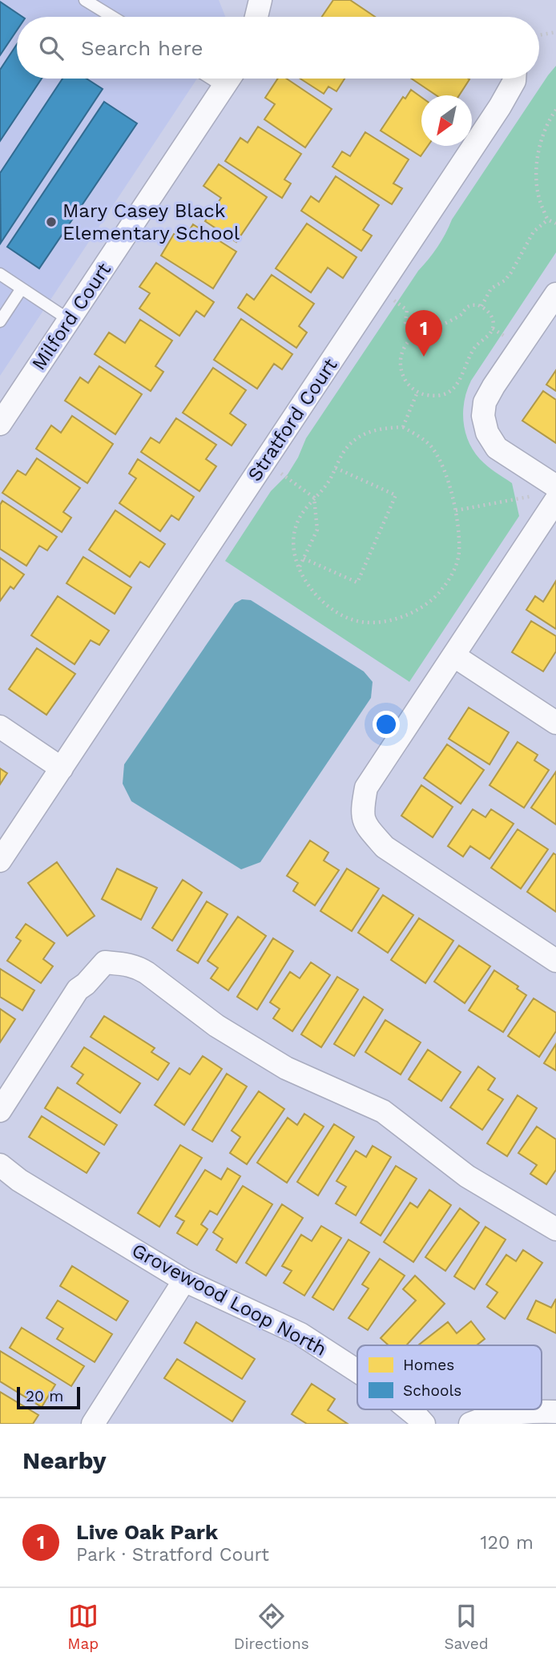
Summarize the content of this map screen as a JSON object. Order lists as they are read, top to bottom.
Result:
{
  "streets": {
    "street": ["Milford Court", "Stratford Court", "Grovewood Loop North"]
  },
  "places": ["Mary Casey Black Elementary School"],
  "legend": ["Homes", "Schools"],
  "scale_bar": "20 m",
  "north": "bottom left",
  "page": {
    "search": "Search here",
    "pins": "1",
    "scale": "20 m",
    "heading": "Nearby",
    "list": [
      {
        "mark": "1",
        "name": "Live Oak Park",
        "note": "Park · Stratford Court",
        "value": "120 m"
      }
    ],
    "nav": ["Map", "Directions", "Saved"]
  }
}
